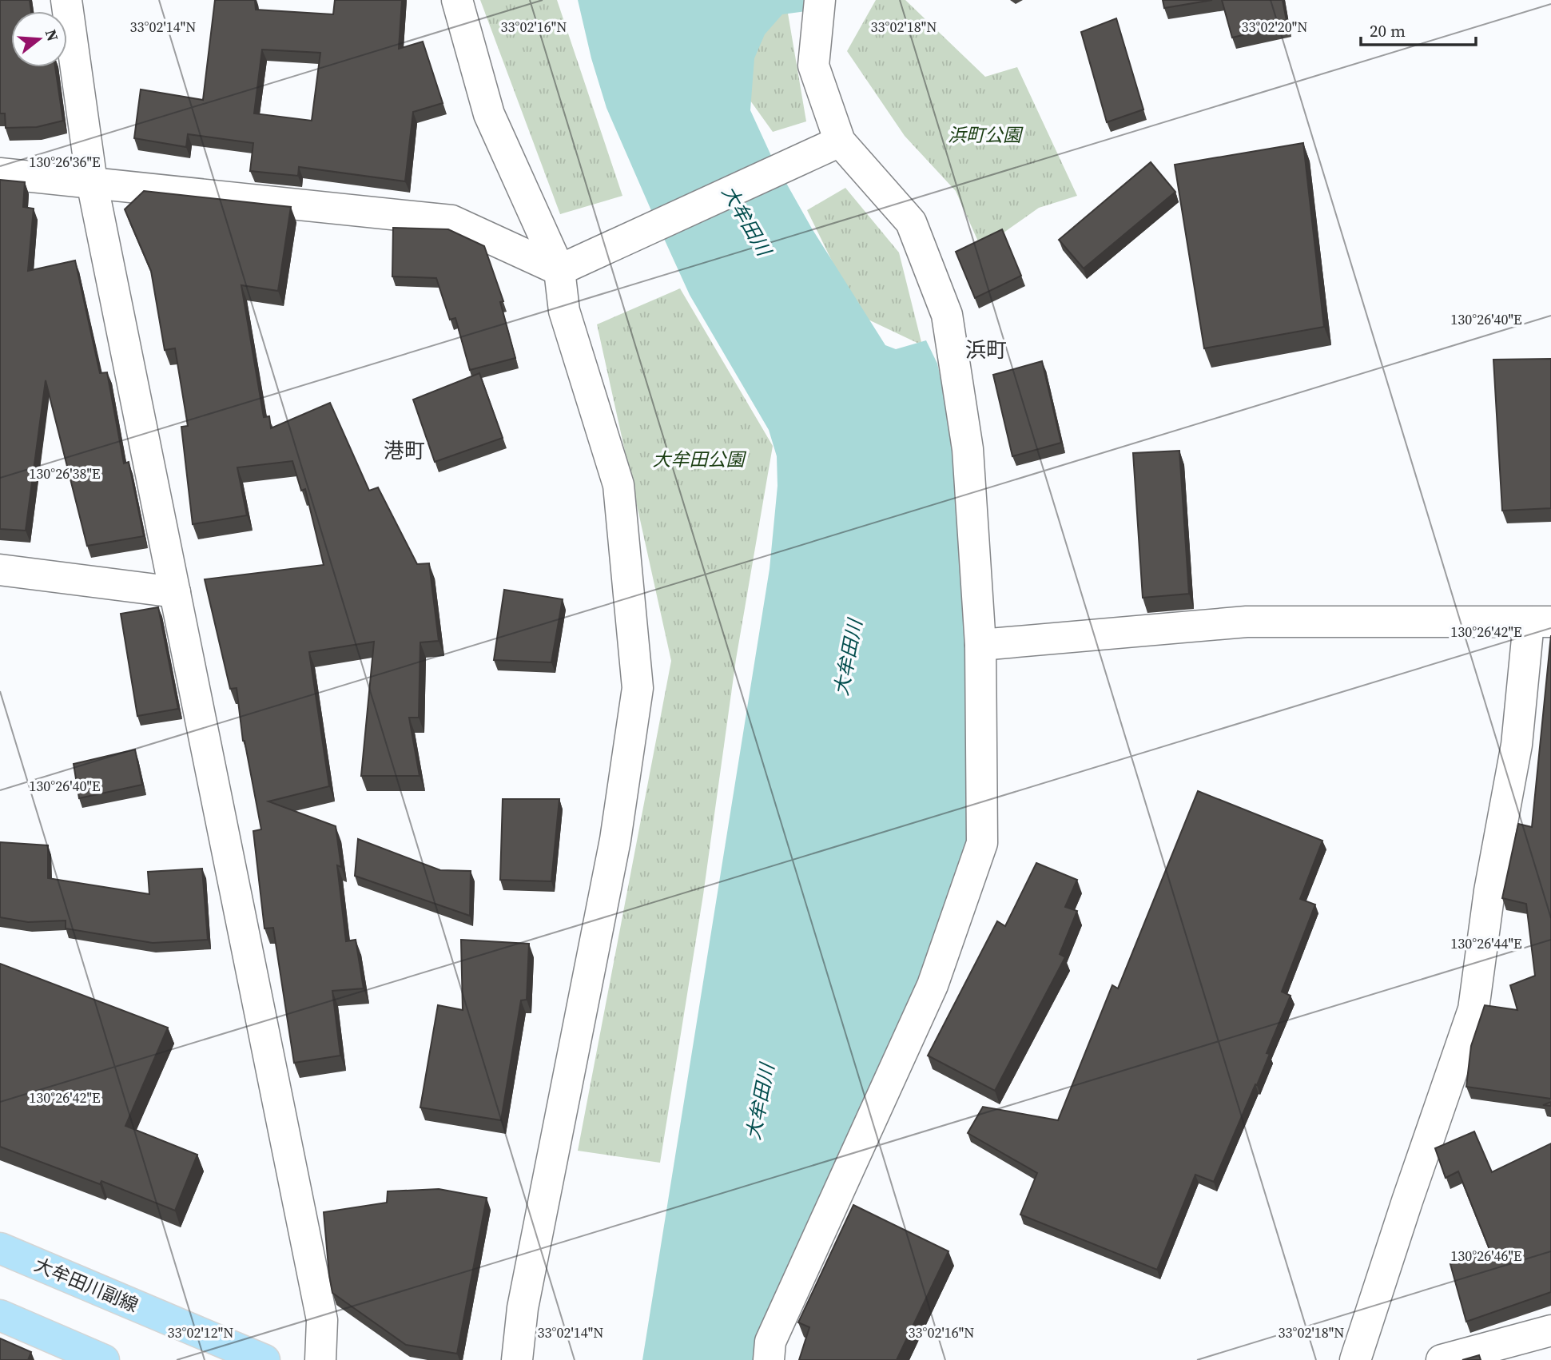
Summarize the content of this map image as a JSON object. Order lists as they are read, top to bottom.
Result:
{
  "streets": {
    "main road": ["大牟田川副線"]
  },
  "districts": ["浜町", "港町"],
  "water": ["大牟田川"],
  "parks": ["浜町公園", "大牟田公園"],
  "scale_bar": "20 m",
  "north": "right",
  "coordinates": [
    "33°02'14\"N",
    "33°02'16\"N",
    "33°02'18\"N",
    "33°02'20\"N",
    "130°26'36\"E",
    "130°26'40\"E",
    "130°26'38\"E",
    "130°26'42\"E",
    "130°26'44\"E",
    "130°26'46\"E",
    "33°02'12\"N"
  ]
}
